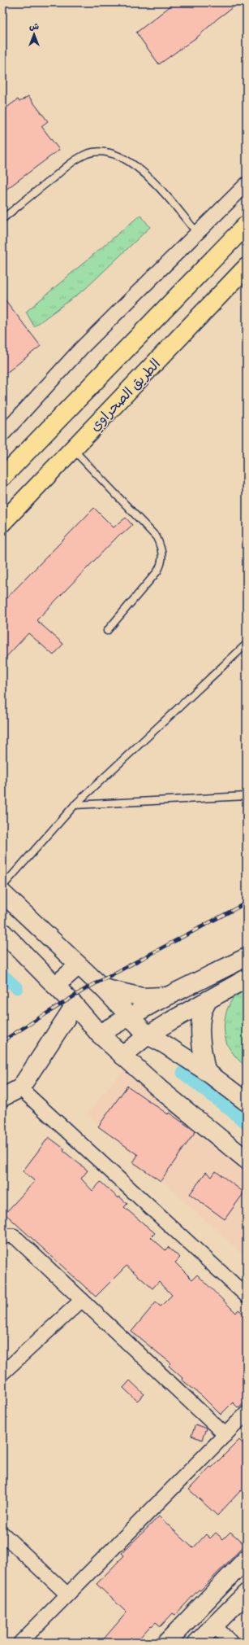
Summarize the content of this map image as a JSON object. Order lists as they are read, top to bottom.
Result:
{
  "streets": {
    "highway": ["الطريق الصحراوي"]
  },
  "north": "top"
}
